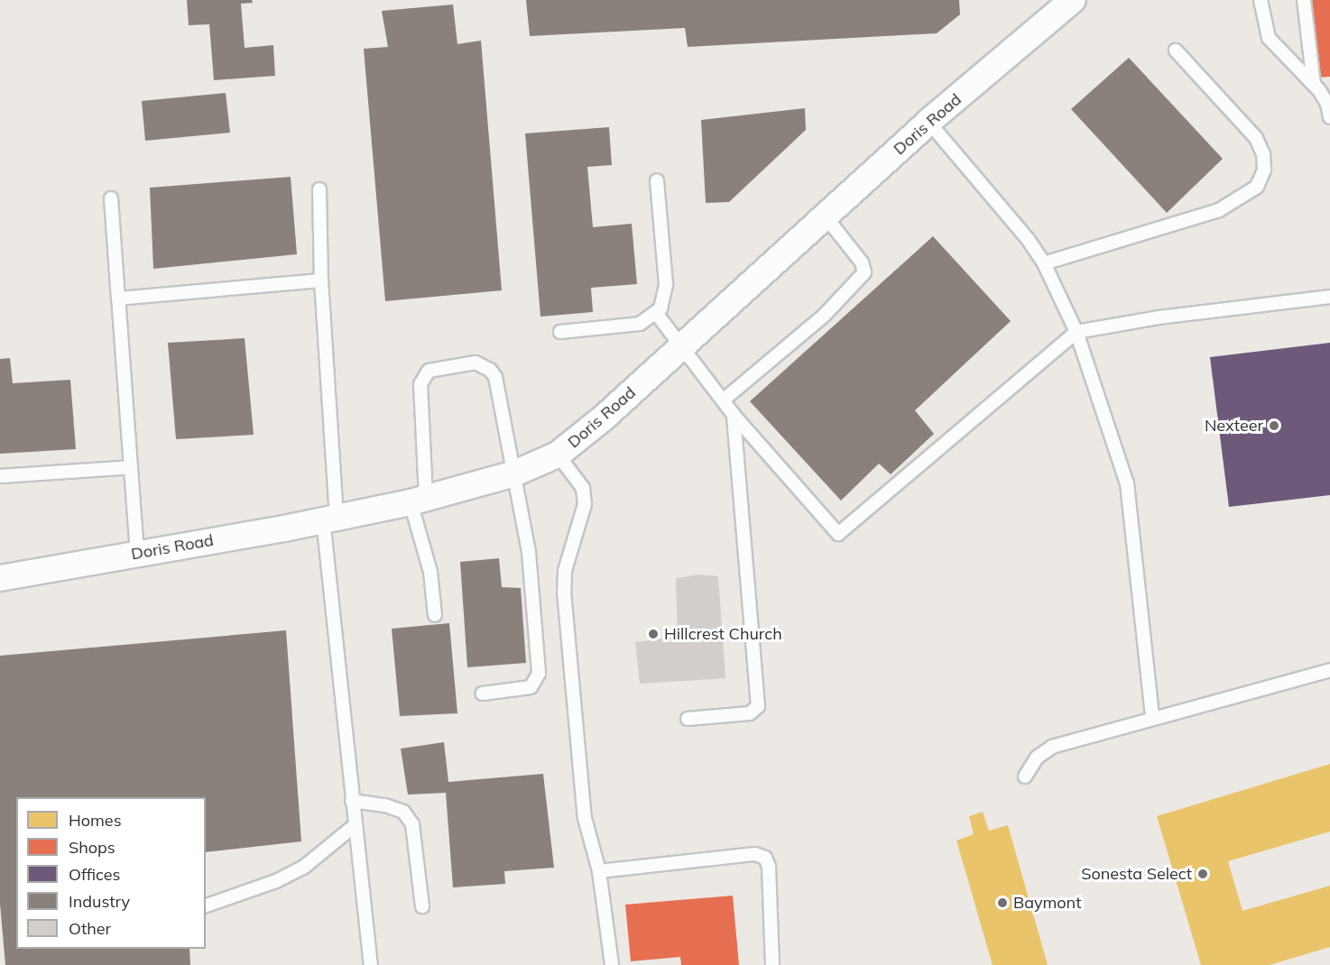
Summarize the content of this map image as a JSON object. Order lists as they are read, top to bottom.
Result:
{
  "streets": {
    "street": ["Doris Road"]
  },
  "places": [
    "Nexteer",
    "Hillcrest Church",
    "Sonesta Select",
    "Baymont"
  ],
  "legend": [
    "Homes",
    "Shops",
    "Offices",
    "Industry",
    "Other"
  ]
}
